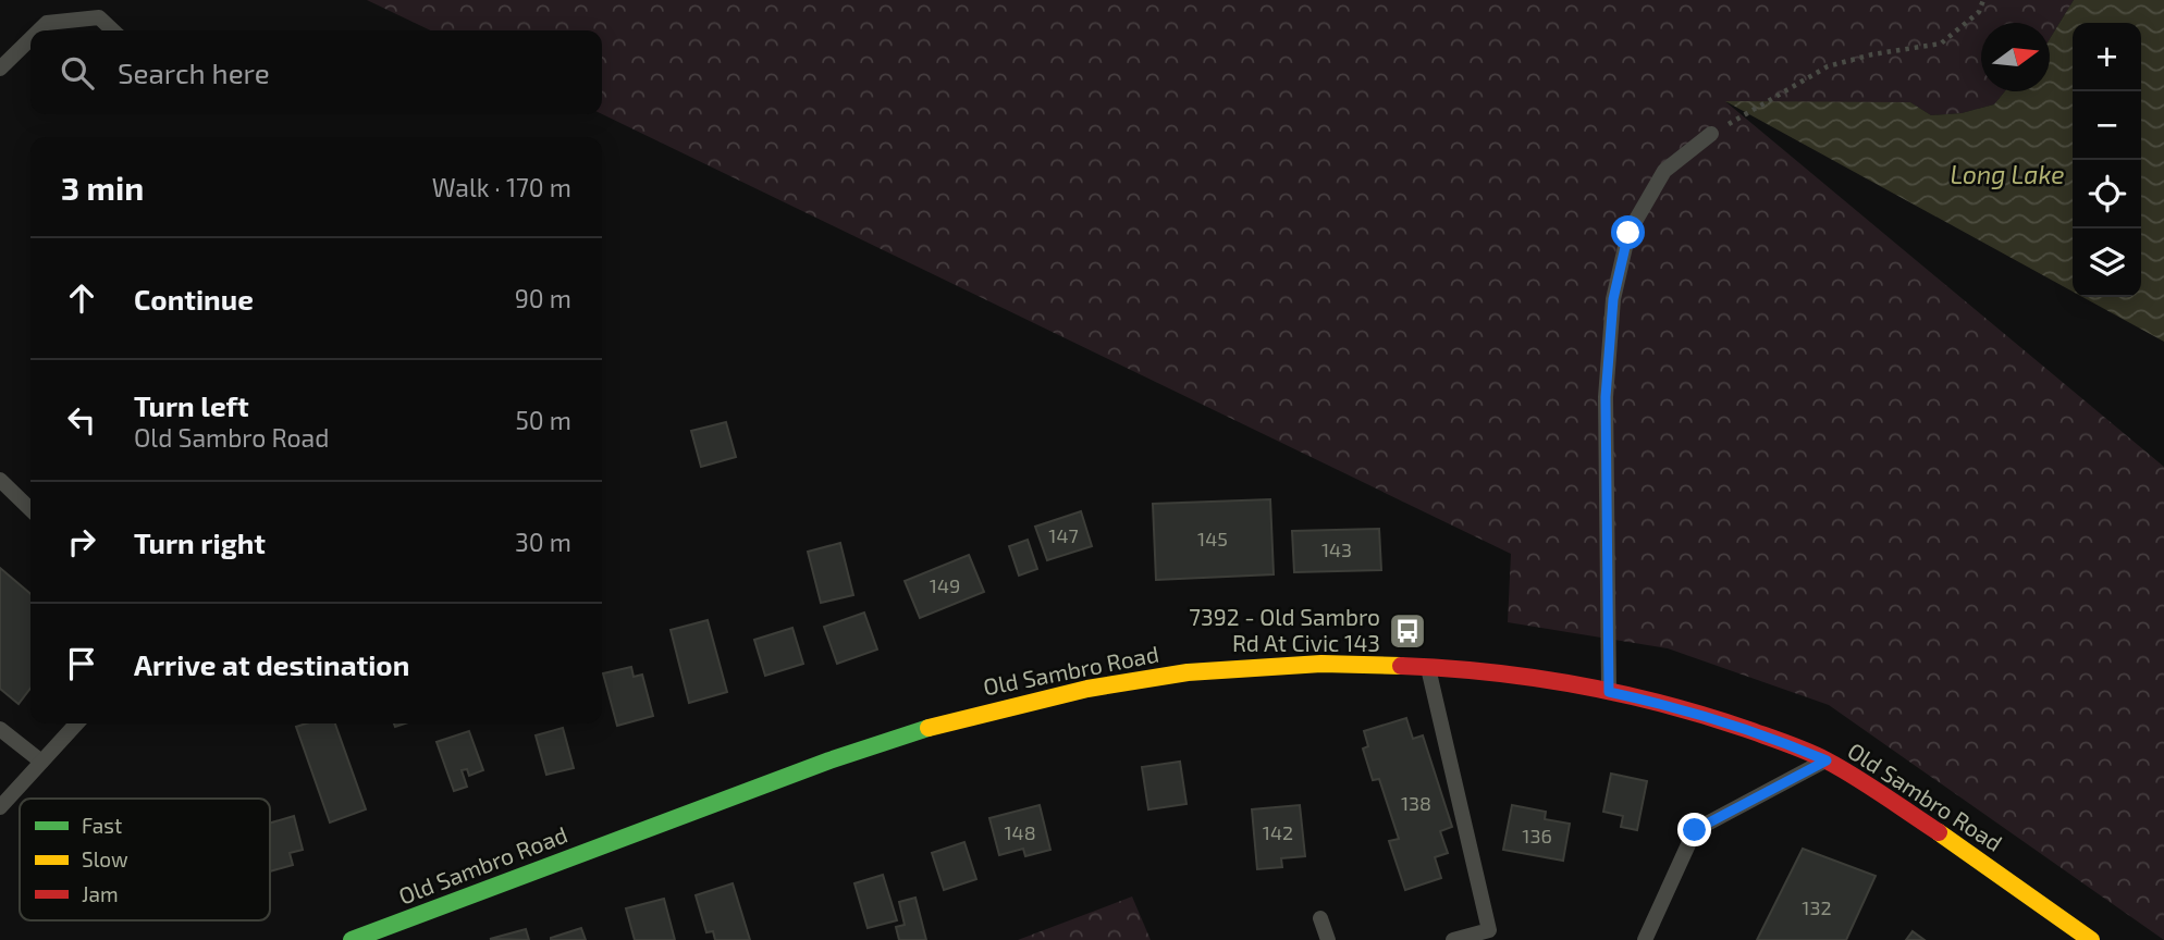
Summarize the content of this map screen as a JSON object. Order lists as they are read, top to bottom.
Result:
{
  "streets": {
    "main road": ["Old Sambro Road"]
  },
  "water": ["Long Lake"],
  "places": {
    "bus stop": ["7392 - Old Sambro Rd At Civic 143"]
  },
  "house_numbers": [
    "147",
    "145",
    "143",
    "149",
    "138",
    "148",
    "142",
    "136",
    "132"
  ],
  "legend": ["Fast", "Slow", "Jam"],
  "north": "right",
  "page": {
    "map_buttons": ["+", "−"],
    "search": "Search here",
    "heading": ["3 min", "Walk · 170 m"],
    "list": [
      ["Continue", "90 m"],
      ["Turn left", "Old Sambro Road", "50 m"],
      ["Turn right", "30 m"],
      "Arrive at destination"
    ]
  }
}
